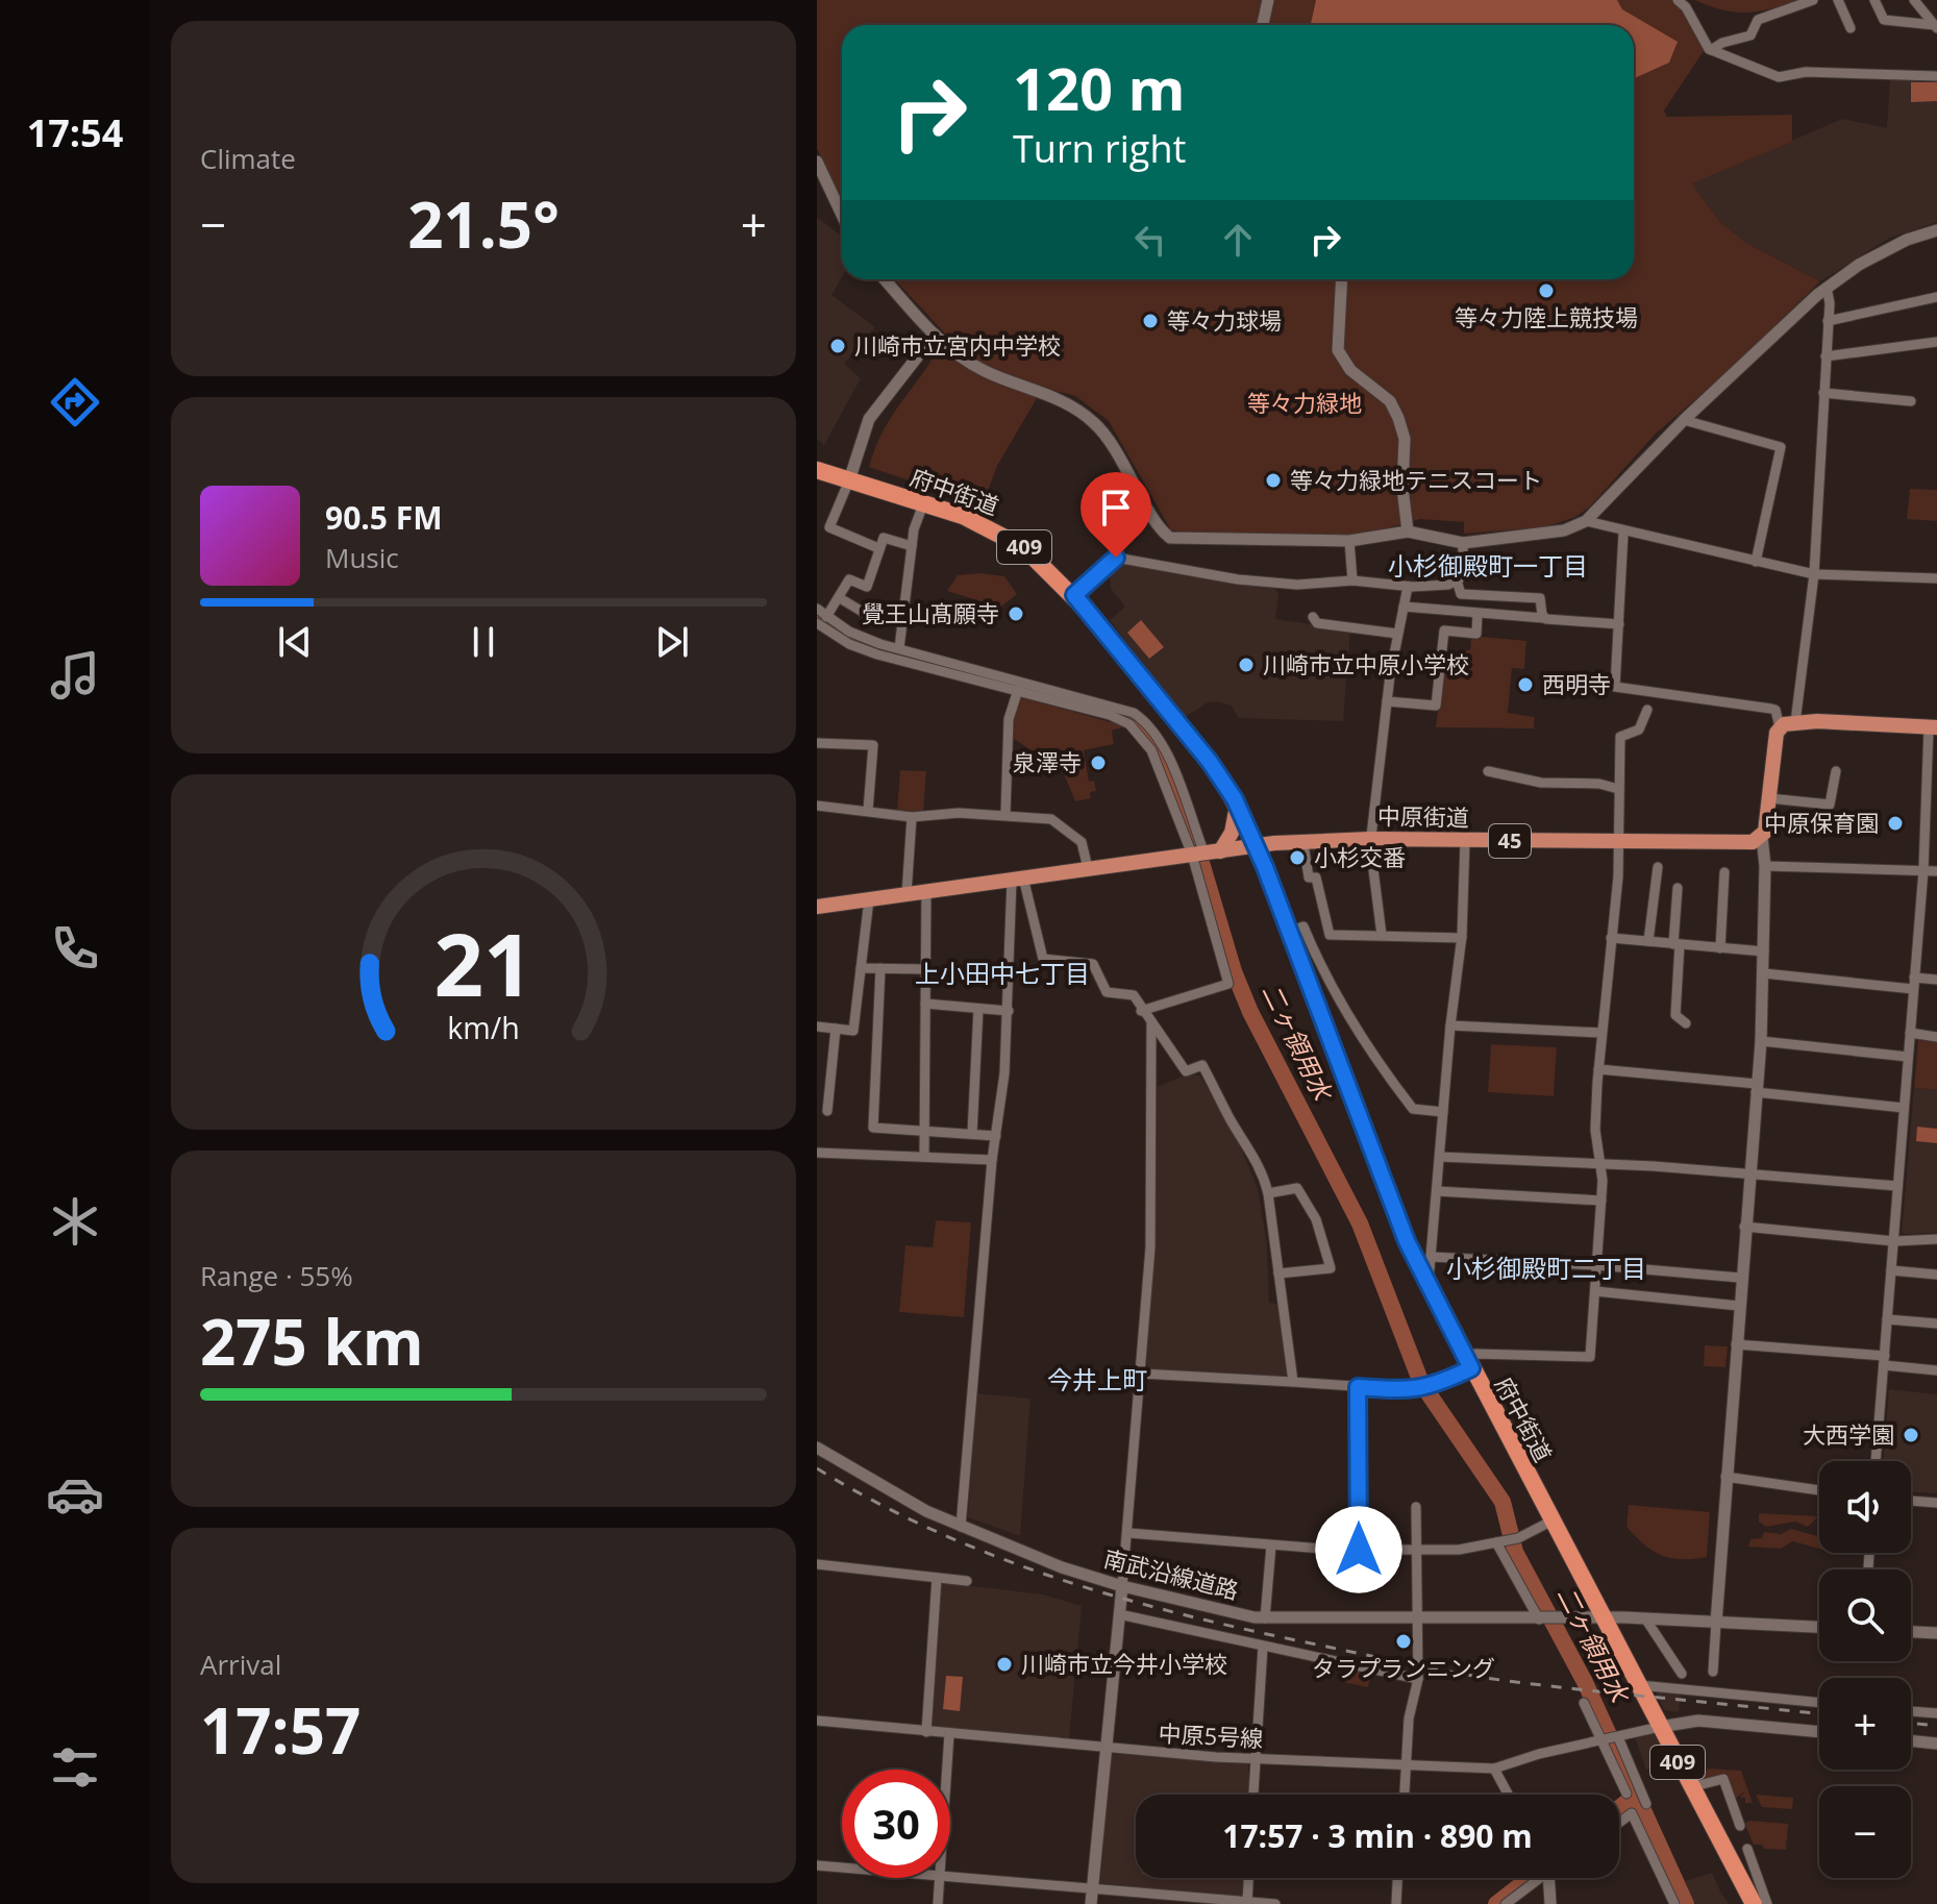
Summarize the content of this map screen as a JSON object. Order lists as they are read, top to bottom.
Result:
{
  "streets": {
    "highway": ["府中街道", "409"],
    "main road": ["中原街道", "45"],
    "street": ["南武沿線道路", "中原5号線"]
  },
  "crossings": [
    ["府中街道", "中原街道"],
    ["府中街道", "南武沿線道路"],
    ["府中街道", "中原5号線"]
  ],
  "districts": [
    "小杉御殿町一丁目",
    "上小田中七丁目",
    "小杉御殿町二丁目",
    "今井上町"
  ],
  "water": ["二ヶ領用水"],
  "parks": ["等々力緑地"],
  "places": [
    "等々力陸上競技場",
    "等々力球場",
    "川崎市立宮内中学校",
    "等々力緑地テニスコート",
    "覺王山髙願寺",
    "川崎市立中原小学校",
    "西明寺",
    "泉澤寺",
    "中原保育園",
    "小杉交番",
    "大西学園",
    "タラプランニング",
    "川崎市立今井小学校"
  ],
  "page": {
    "tabs": "17:54",
    "tile": [
      "Climate",
      ["Range · 55%", "275 km"],
      ["Arrival", "17:57"]
    ],
    "turn": ["120 m", "Turn right"],
    "heat": ["−", "21.5°", "+"],
    "song": ["90.5 FM", "Music"],
    "map_buttons": ["+", "−"],
    "limit": "30",
    "trip": "17:57 · 3 min · 890 m",
    "gauge": ["21", "km/h"]
  }
}
